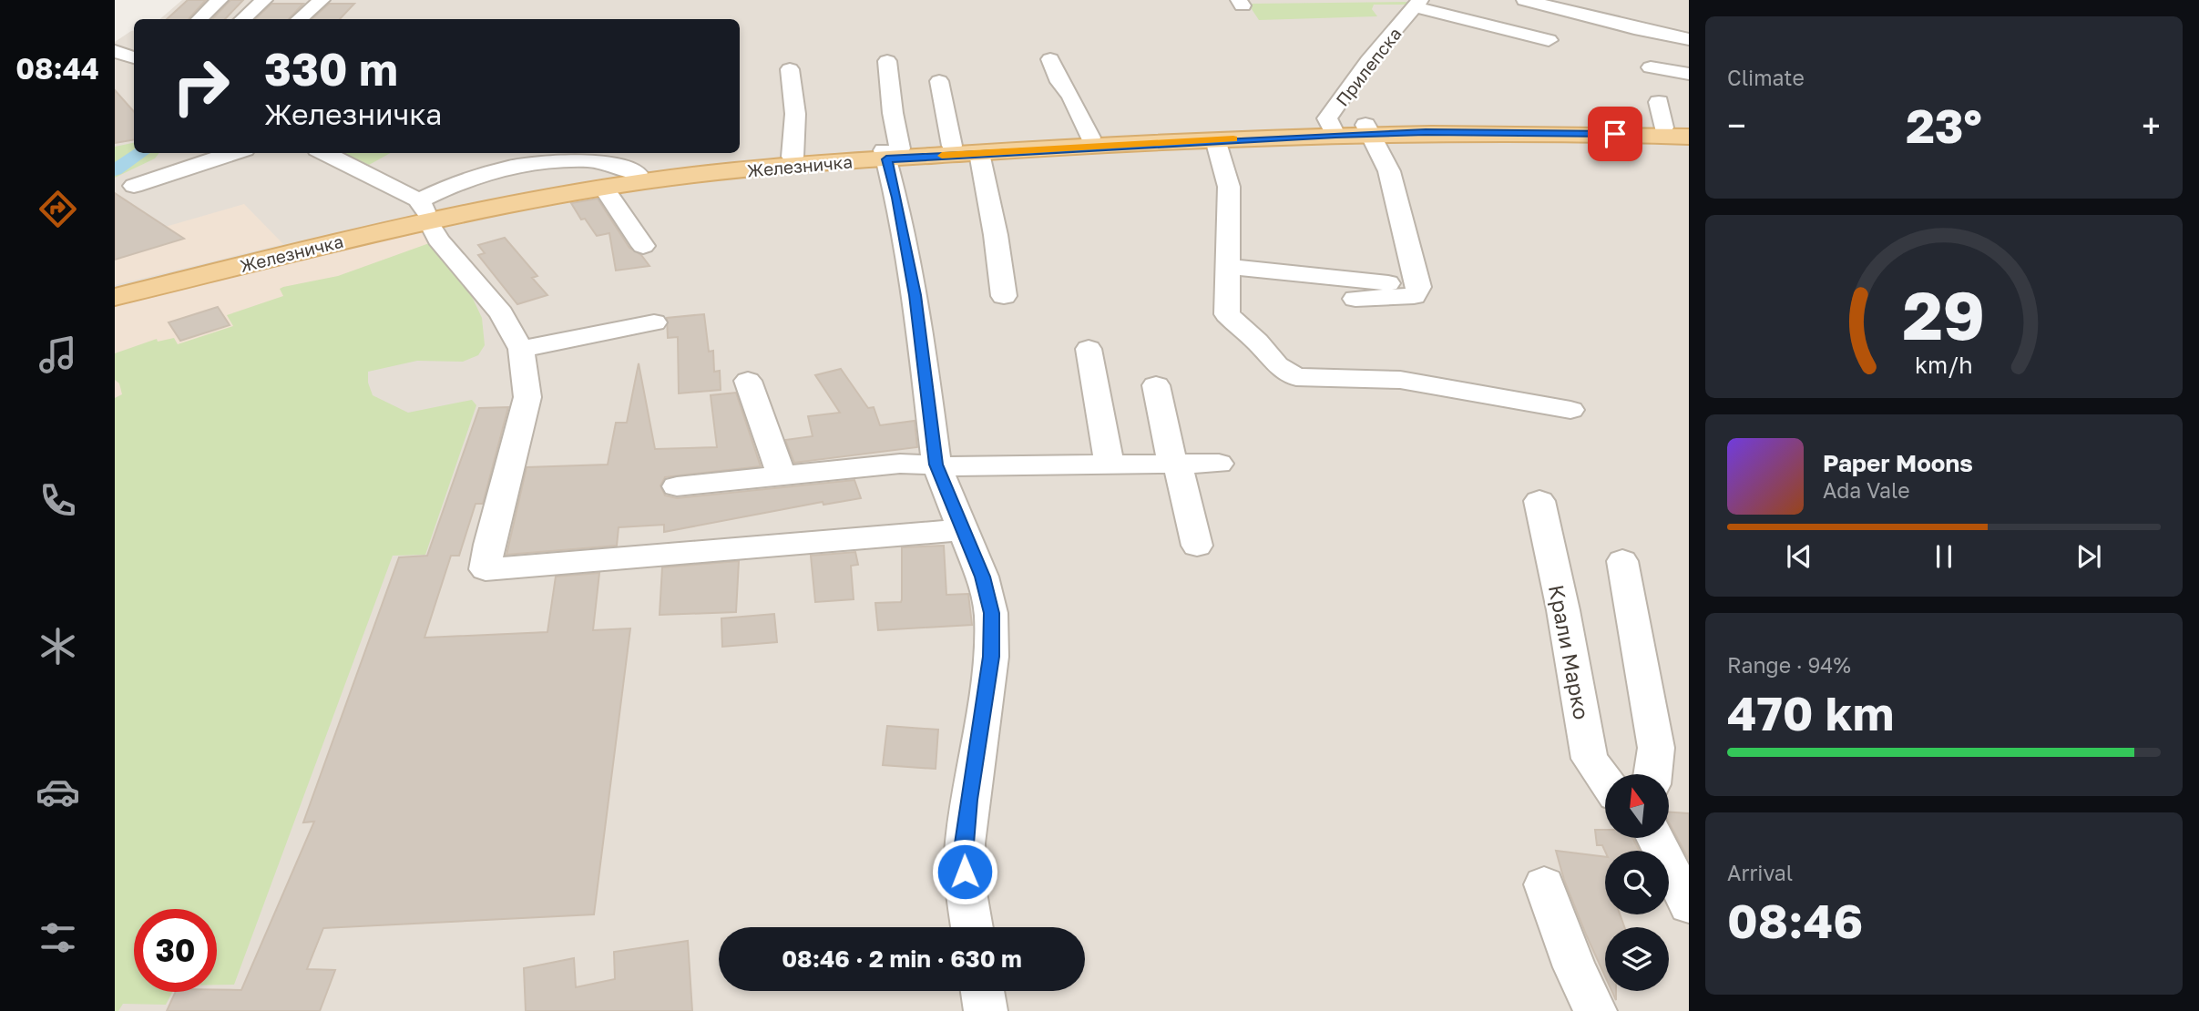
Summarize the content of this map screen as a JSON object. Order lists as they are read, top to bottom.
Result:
{
  "streets": {
    "main road": ["Железничка"],
    "street": ["Прилепска", "Крали Марко"]
  },
  "crossings": [
    ["Прилепска", "Железничка"]
  ],
  "north": "top",
  "page": {
    "tabs": "08:44",
    "tile": [
      "Climate",
      ["Range · 94%", "470 km"],
      ["Arrival", "08:46"]
    ],
    "turn": ["330 m", "Железничка"],
    "heat": ["−", "23°", "+"],
    "song": ["Paper Moons", "Ada Vale"],
    "limit": "30",
    "trip": "08:46 · 2 min · 630 m",
    "gauge": ["29", "km/h"]
  }
}
